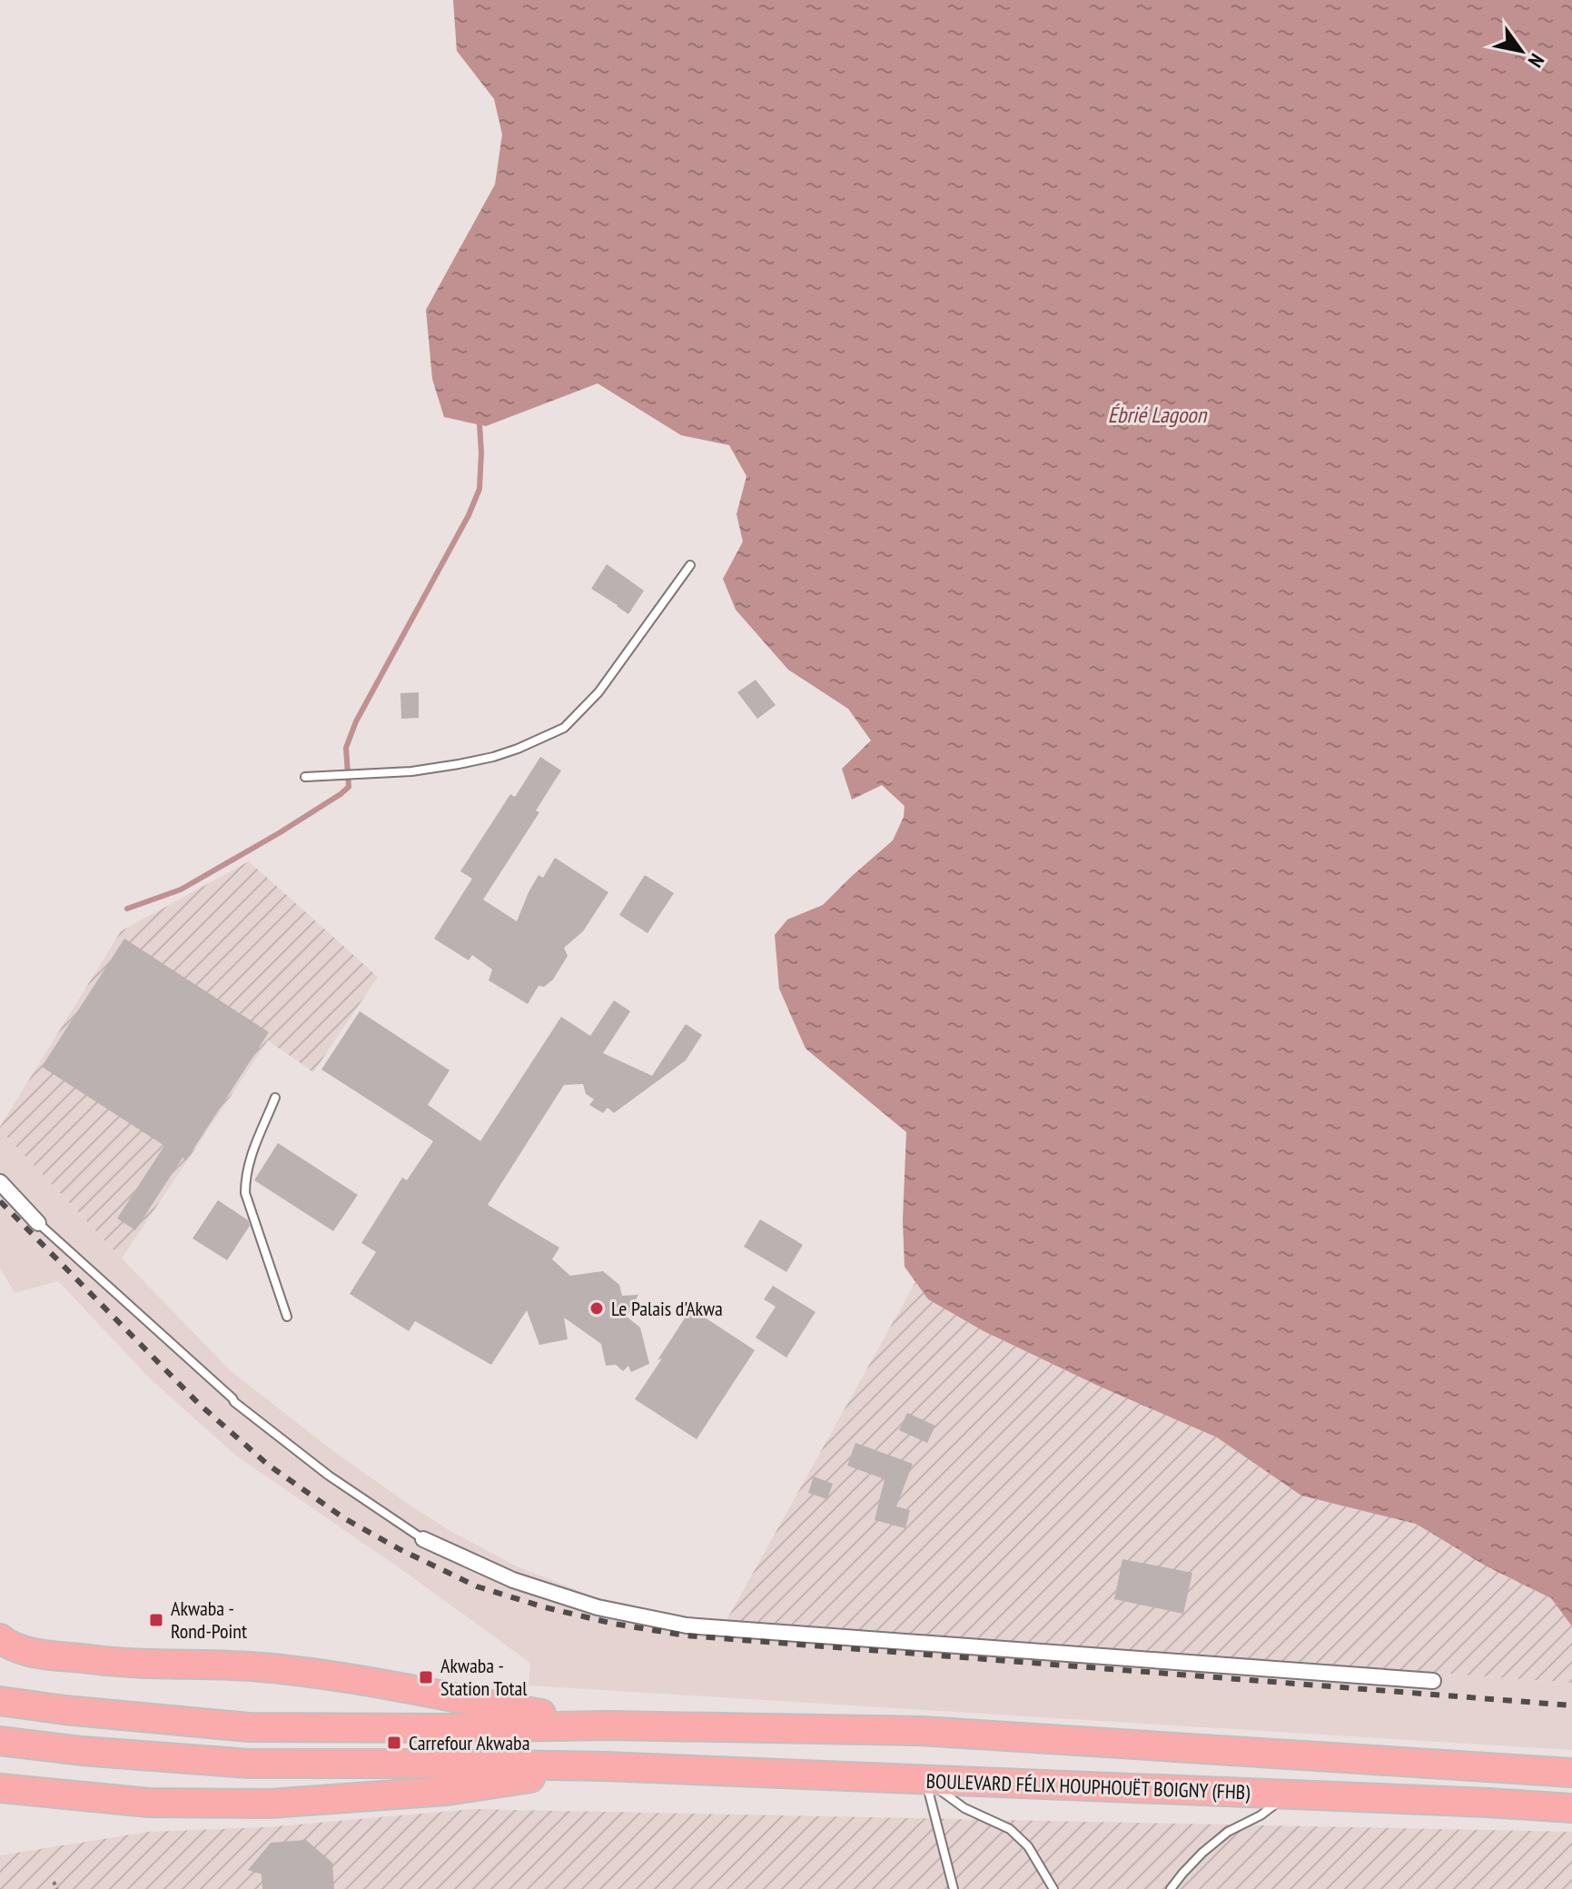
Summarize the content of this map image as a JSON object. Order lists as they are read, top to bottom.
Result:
{
  "streets": {
    "highway": ["BOULEVARD FÉLIX HOUPHOUËT BOIGNY (FHB)"]
  },
  "water": ["Ébrié Lagoon"],
  "places": {
    "other": ["Le Palais d'Akwa"],
    "transit": ["Akwaba - Rond-Point", "Akwaba - Station Total", "Carrefour Akwaba"]
  },
  "north": "bottom right"
}
